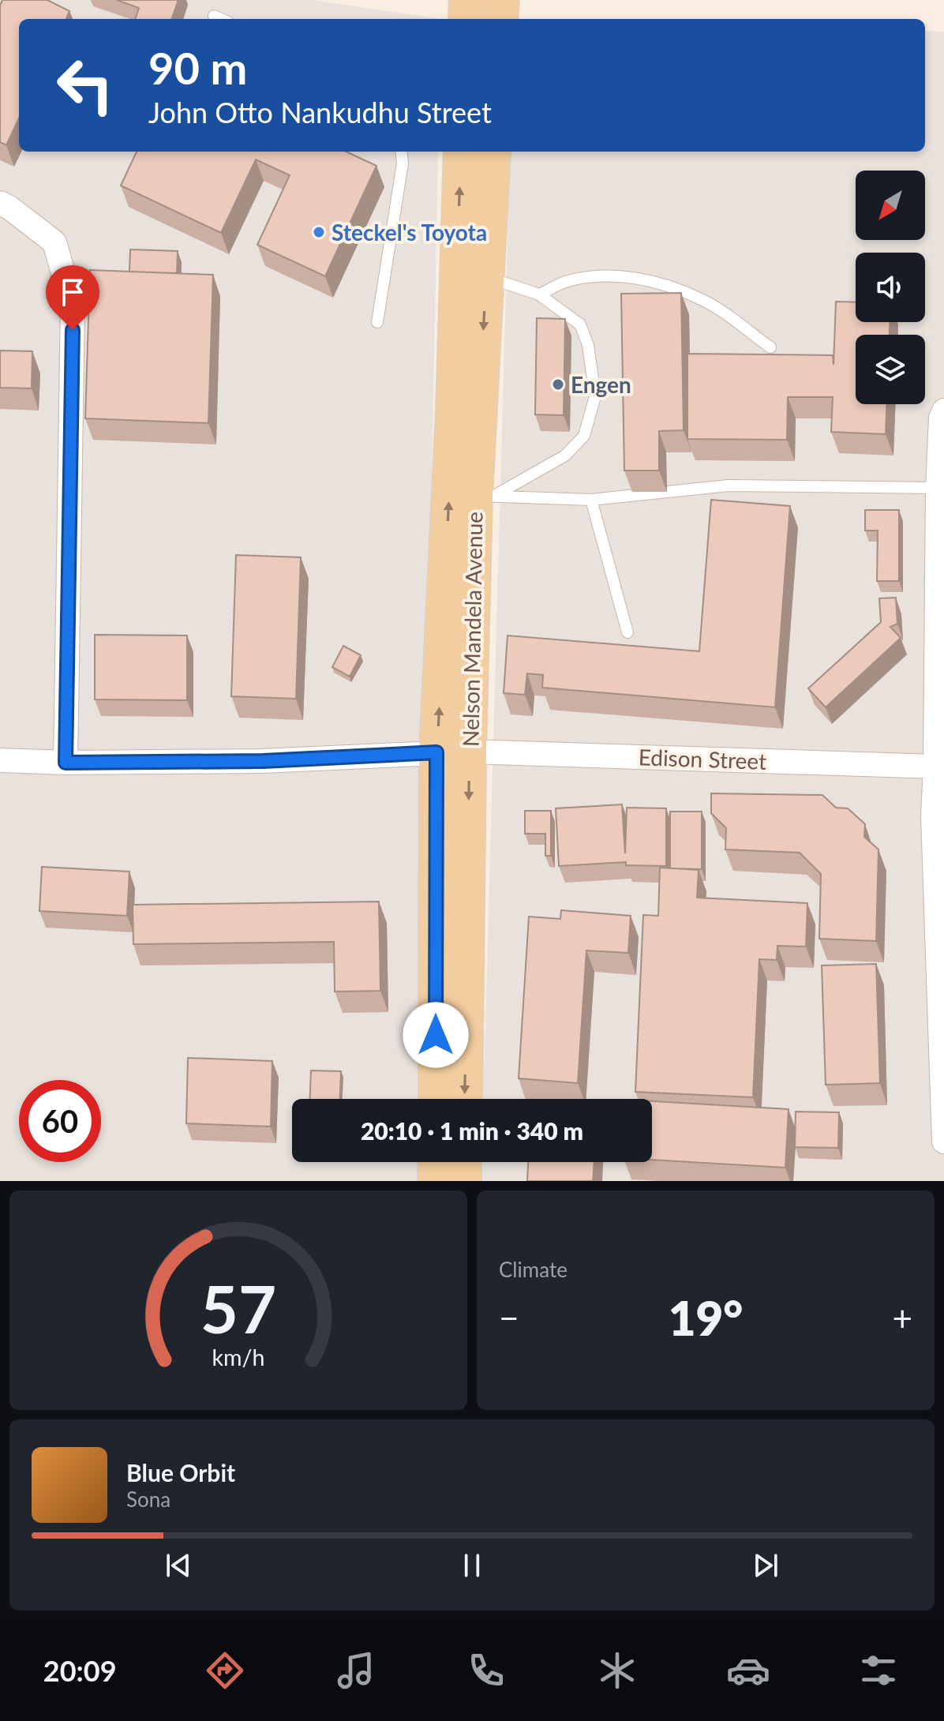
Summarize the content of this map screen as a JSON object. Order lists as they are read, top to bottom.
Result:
{
  "streets": {
    "main road": ["Nelson Mandela Avenue"],
    "street": ["Edison Street"]
  },
  "crossings": [
    ["Nelson Mandela Avenue", "Edison Street"]
  ],
  "places": ["Steckel's Toyota", "Engen"],
  "north": "bottom left",
  "page": {
    "turn": ["90 m", "John Otto Nankudhu Street"],
    "limit": "60",
    "trip": "20:10 · 1 min · 340 m",
    "tile": "Climate",
    "heat": ["−", "19°", "+"],
    "song": ["Blue Orbit", "Sona"],
    "tabs": "20:09",
    "gauge": ["57", "km/h"]
  }
}
